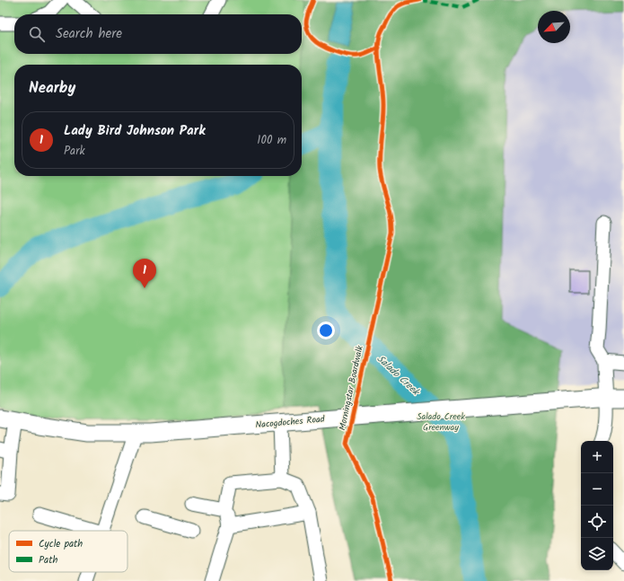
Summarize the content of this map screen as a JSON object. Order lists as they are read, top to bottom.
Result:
{
  "streets": {
    "main road": ["Nacogdoches Road"],
    "cycle path": ["Morningstar Boardwalk"]
  },
  "water": ["Salado Creek"],
  "parks": ["Salado Creek Greenway"],
  "legend": ["Cycle path", "Path"],
  "north": "bottom left",
  "page": {
    "search": "Search here",
    "heading": "Nearby",
    "list": [
      {
        "mark": "1",
        "name": "Lady Bird Johnson Park",
        "note": "Park",
        "value": "100 m"
      }
    ],
    "pins": "1",
    "map_buttons": ["+", "−"]
  }
}
